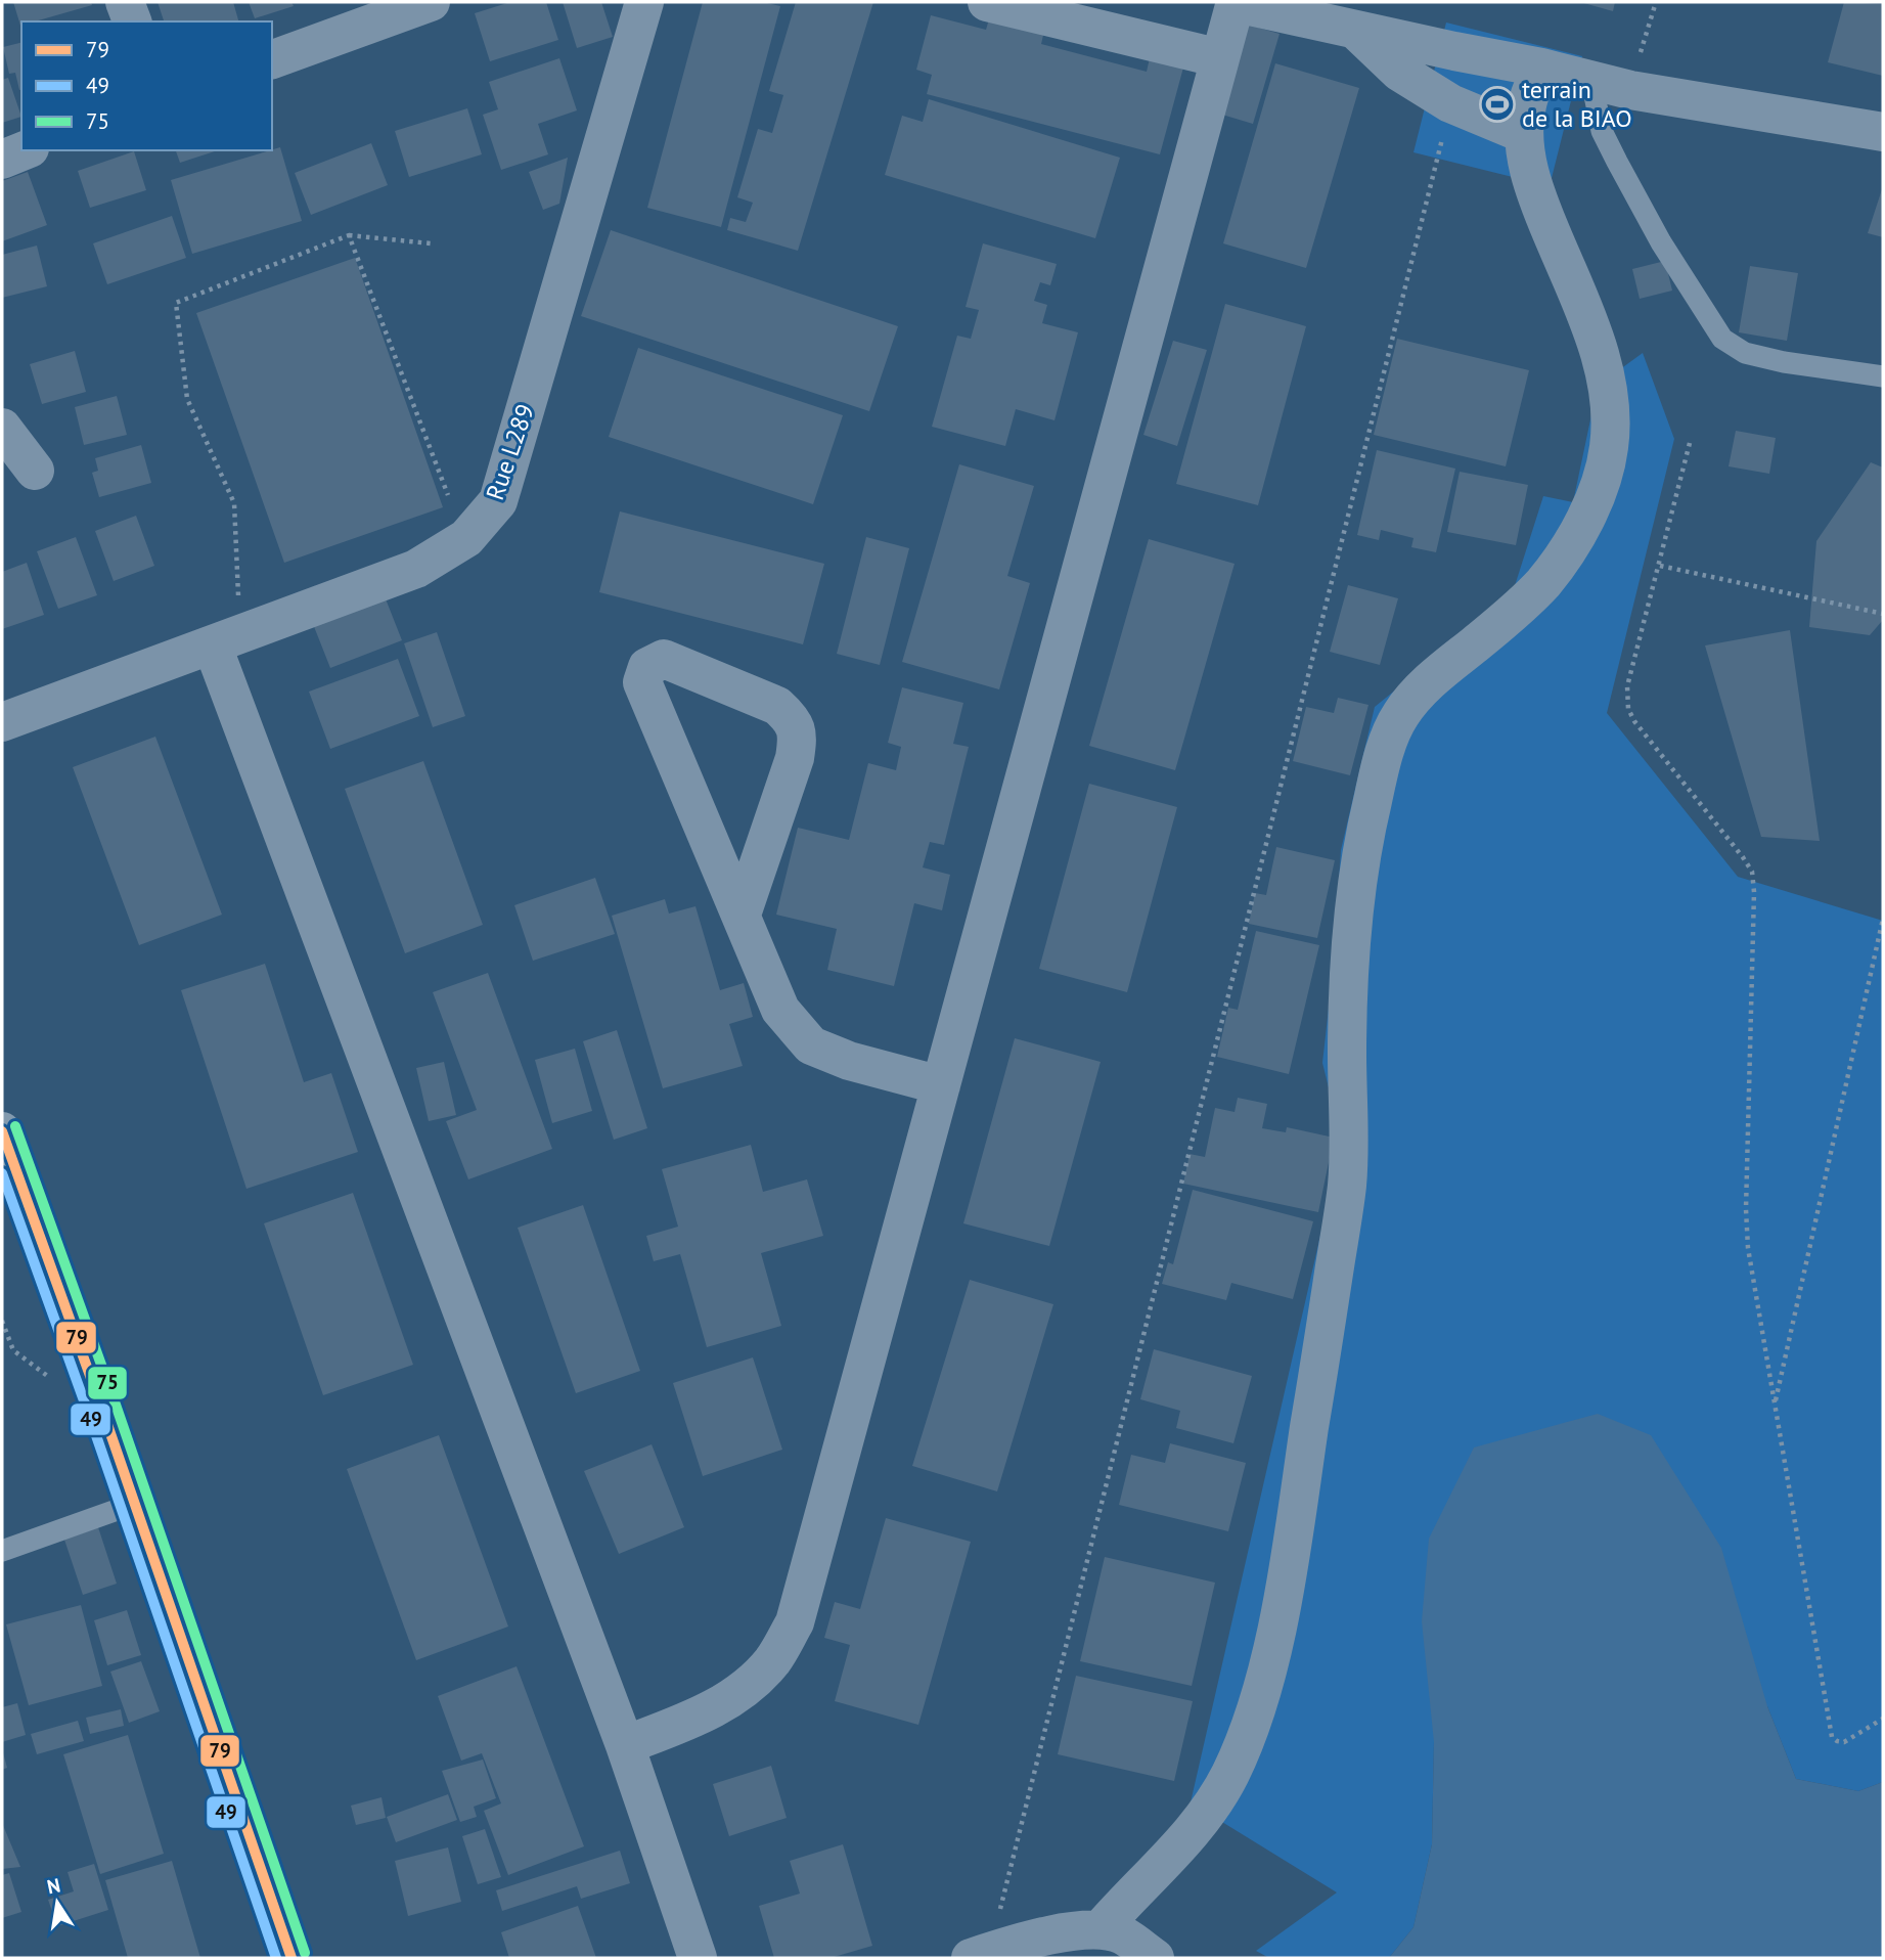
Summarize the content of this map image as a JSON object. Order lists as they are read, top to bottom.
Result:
{
  "streets": {
    "street": ["Rue L289"]
  },
  "places": {
    "sports": ["terrain de la BIAO"]
  },
  "lines": ["transit line 75", "transit line 79", "transit line 49"],
  "legend": ["79", "49", "75"],
  "north": "top"
}
